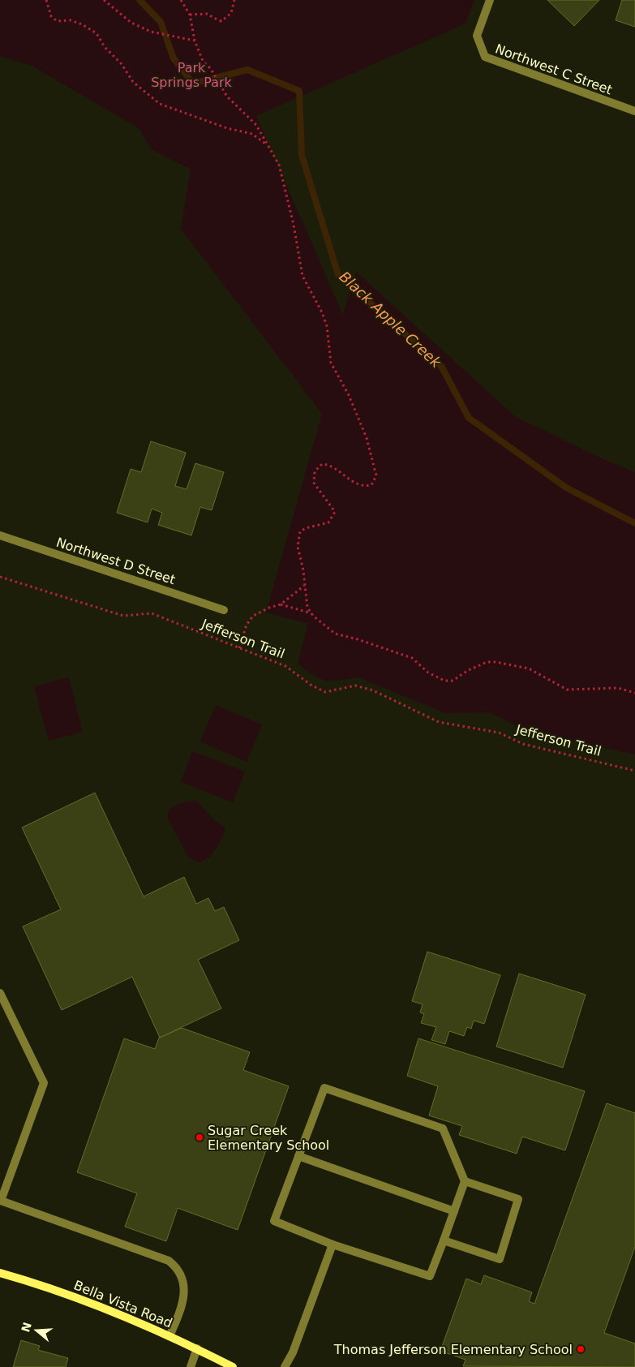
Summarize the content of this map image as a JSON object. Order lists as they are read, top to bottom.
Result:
{
  "streets": {
    "street": ["Northwest C Street", "Northwest D Street", "Bella Vista Road"],
    "path": ["Jefferson Trail"]
  },
  "water": ["Black Apple Creek"],
  "parks": ["Park Springs Park"],
  "places": ["Sugar Creek Elementary School", "Thomas Jefferson Elementary School"],
  "north": "left"
}
